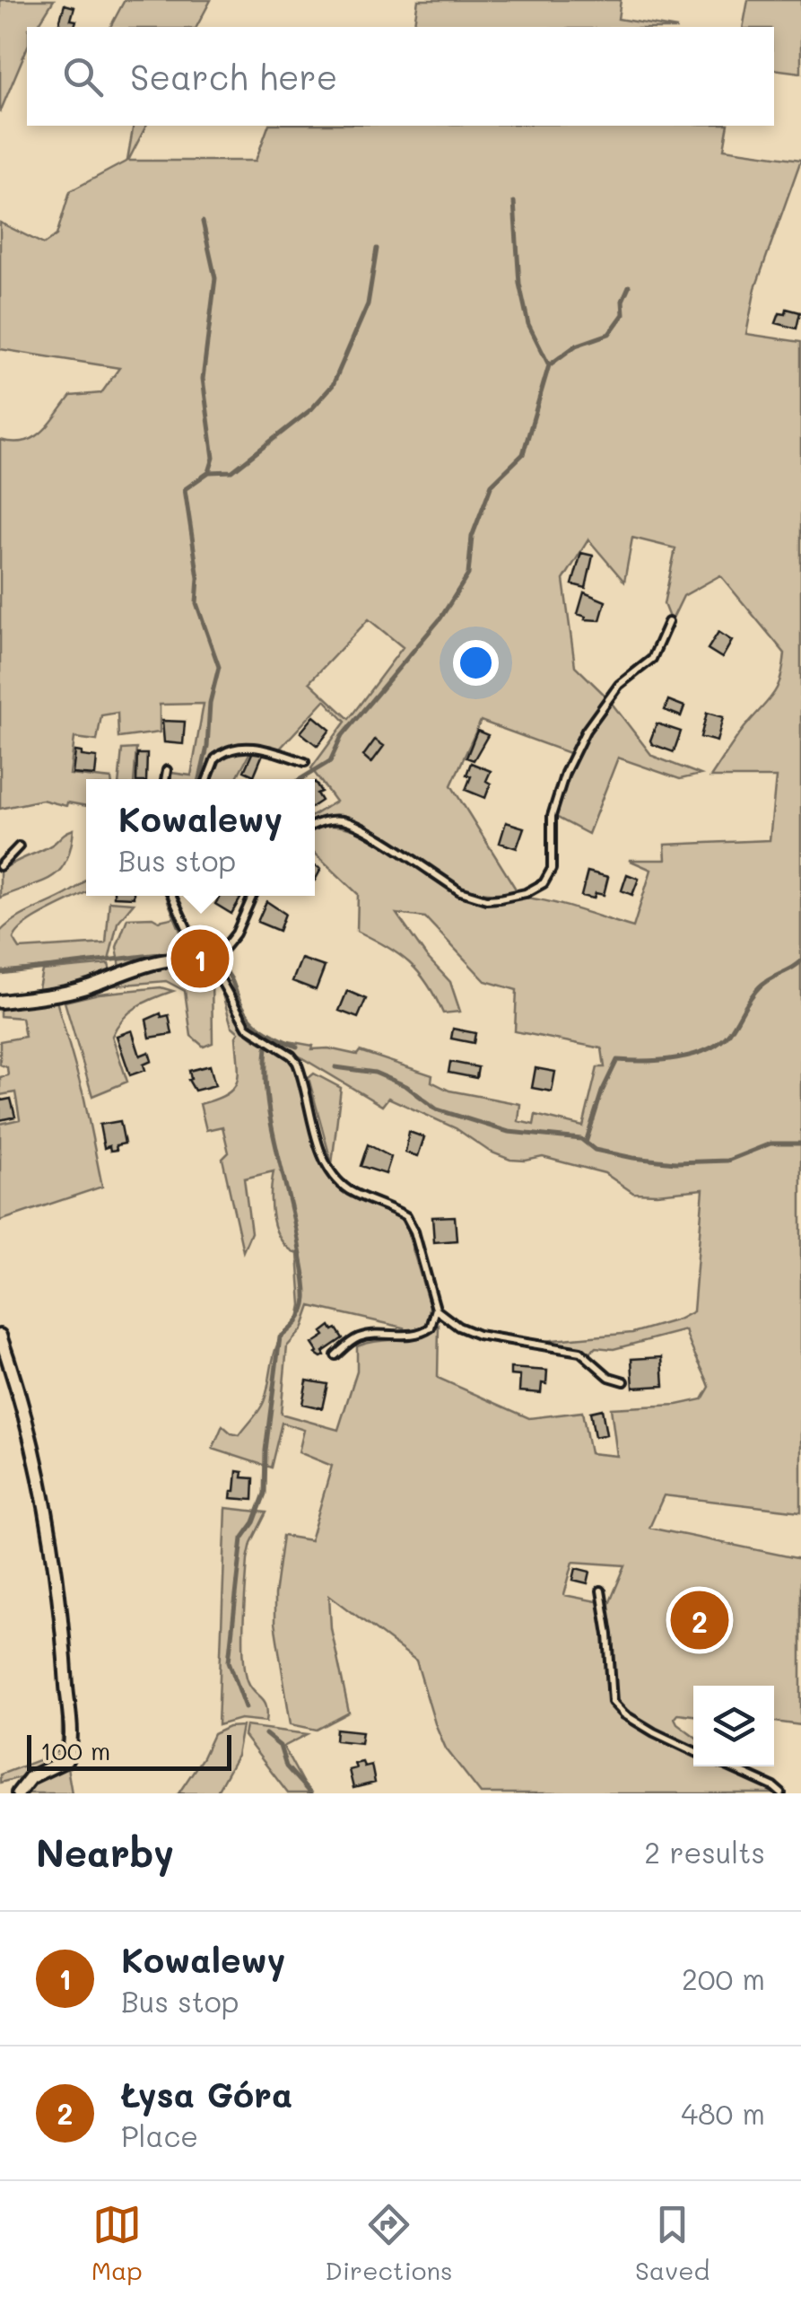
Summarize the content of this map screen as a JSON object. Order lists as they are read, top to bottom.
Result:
{
  "scale_bar": "100 m",
  "page": {
    "search": "Search here",
    "popup": ["Kowalewy", "Bus stop"],
    "pins": ["1", "2"],
    "scale": "100 m",
    "heading": ["Nearby", "2 results"],
    "list": [
      {
        "mark": "1",
        "name": "Kowalewy",
        "note": "Bus stop",
        "value": "200 m"
      },
      {
        "mark": "2",
        "name": "Łysa Góra",
        "note": "Place",
        "value": "480 m"
      }
    ],
    "nav": ["Map", "Directions", "Saved"]
  }
}
